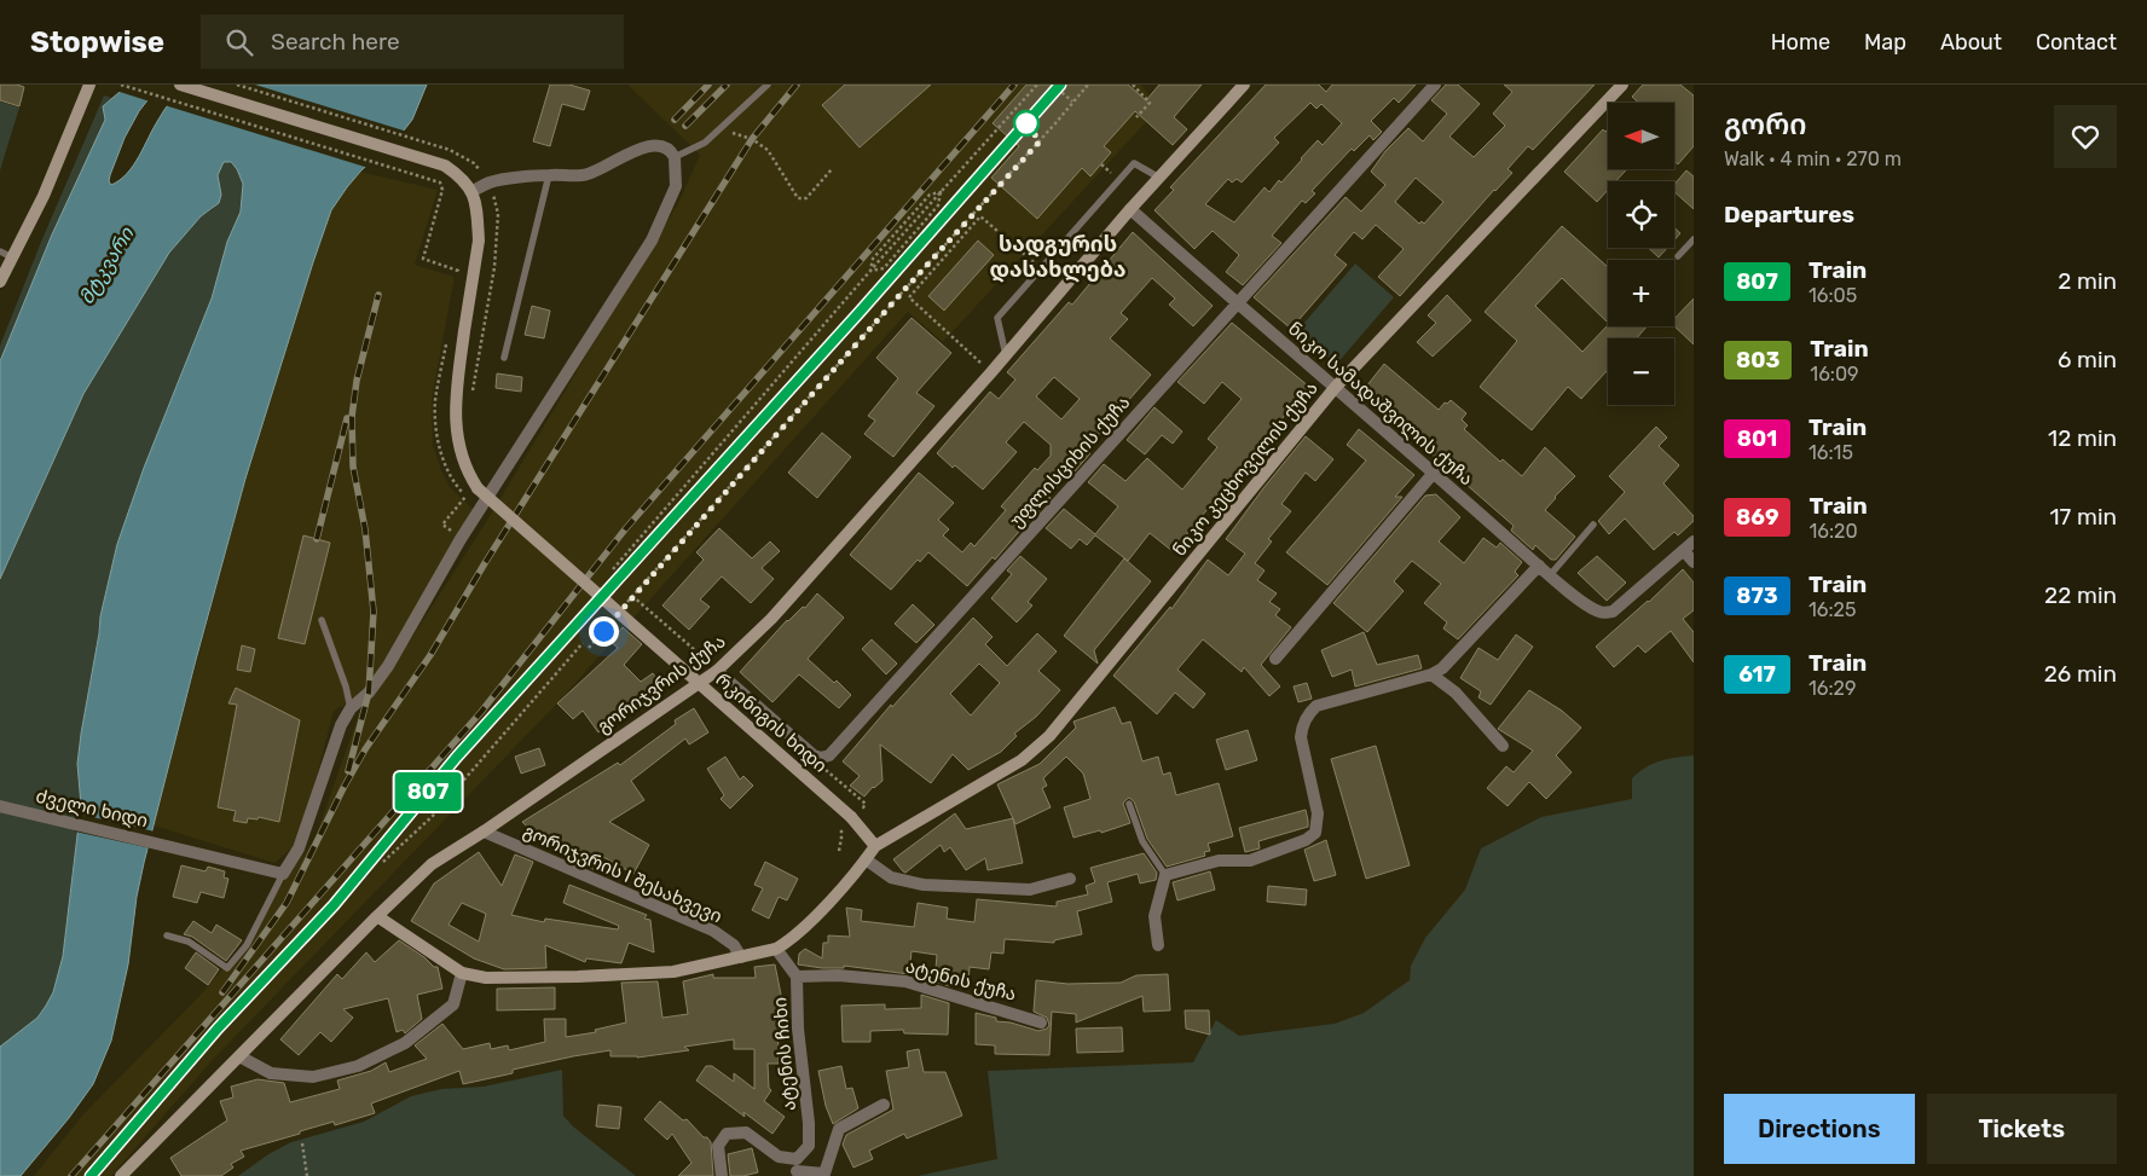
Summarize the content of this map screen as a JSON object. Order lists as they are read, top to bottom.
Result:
{
  "streets": {
    "main road": ["ნიკო კეცხოველის ქუჩა", "გორიჯვრის ქუჩა", "რკინიგის ხიდი"],
    "street": [
      "ნიკო სამადაშვილის ქუჩა",
      "უფლისციხის ქუჩა",
      "ძველი ხიდი",
      "გორიჯვრის I შესახვევი",
      "ატენის ქუჩა",
      "ატენის ჩიხი"
    ]
  },
  "crossings": [
    ["ნიკო სამადაშვილის ქუჩა", "უფლისციხის ქუჩა"],
    ["ნიკო სამადაშვილის ქუჩა", "ნიკო კეცხოველის ქუჩა"],
    ["ნიკო სამადაშვილის ქუჩა", "გორიჯვრის ქუჩა"],
    ["ნიკო კეცხოველის ქუჩა", "გორიჯვრის ქუჩა"],
    ["ნიკო კეცხოველის ქუჩა", "რკინიგის ხიდი"],
    ["ნიკო კეცხოველის ქუჩა", "გორიჯვრის I შესახვევი"],
    ["ნიკო კეცხოველის ქუჩა", "ატენის ჩიხი"],
    ["გორიჯვრის ქუჩა", "გორიჯვრის I შესახვევი"],
    ["ატენის ქუჩა", "ატენის ჩიხი"]
  ],
  "districts": ["სადგურის დასახლება"],
  "water": ["მტკვარი"],
  "north": "left",
  "page": {
    "header": "Stopwise",
    "search": "Search here",
    "nav": [
      "Home",
      "Map",
      "About",
      "Contact"
    ],
    "on_map": "807",
    "heading": [
      ["გორი", "Walk · 4 min · 270 m"],
      "Departures"
    ],
    "map_buttons": ["+", "−"],
    "list": [
      {
        "mark": "807",
        "name": "Train",
        "note": "16:05",
        "value": "2 min"
      },
      {
        "mark": "803",
        "name": "Train",
        "note": "16:09",
        "value": "6 min"
      },
      {
        "mark": "801",
        "name": "Train",
        "note": "16:15",
        "value": "12 min"
      },
      {
        "mark": "869",
        "name": "Train",
        "note": "16:20",
        "value": "17 min"
      },
      {
        "mark": "873",
        "name": "Train",
        "note": "16:25",
        "value": "22 min"
      },
      {
        "mark": "617",
        "name": "Train",
        "note": "16:29",
        "value": "26 min"
      }
    ],
    "buttons": ["Directions", "Tickets"]
  }
}
